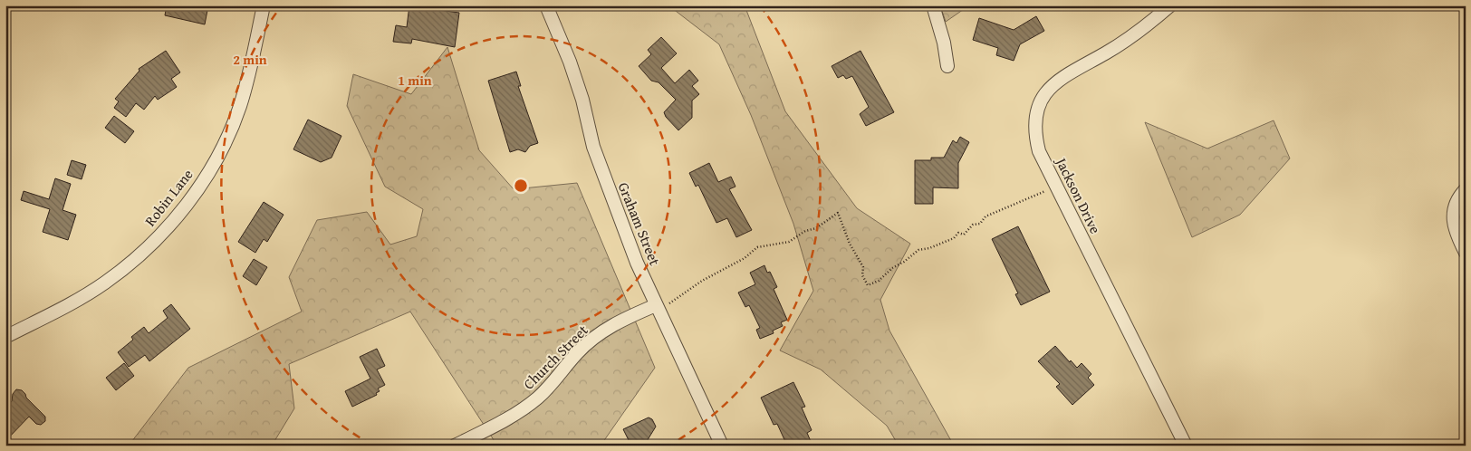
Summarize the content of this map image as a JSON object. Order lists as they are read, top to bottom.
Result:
{
  "streets": {
    "street": [
      "Jackson Drive",
      "Robin Lane",
      "Graham Street",
      "Church Street"
    ]
  },
  "crossings": [
    ["Graham Street", "Church Street"]
  ],
  "rings": ["2 min", "1 min"]
}
